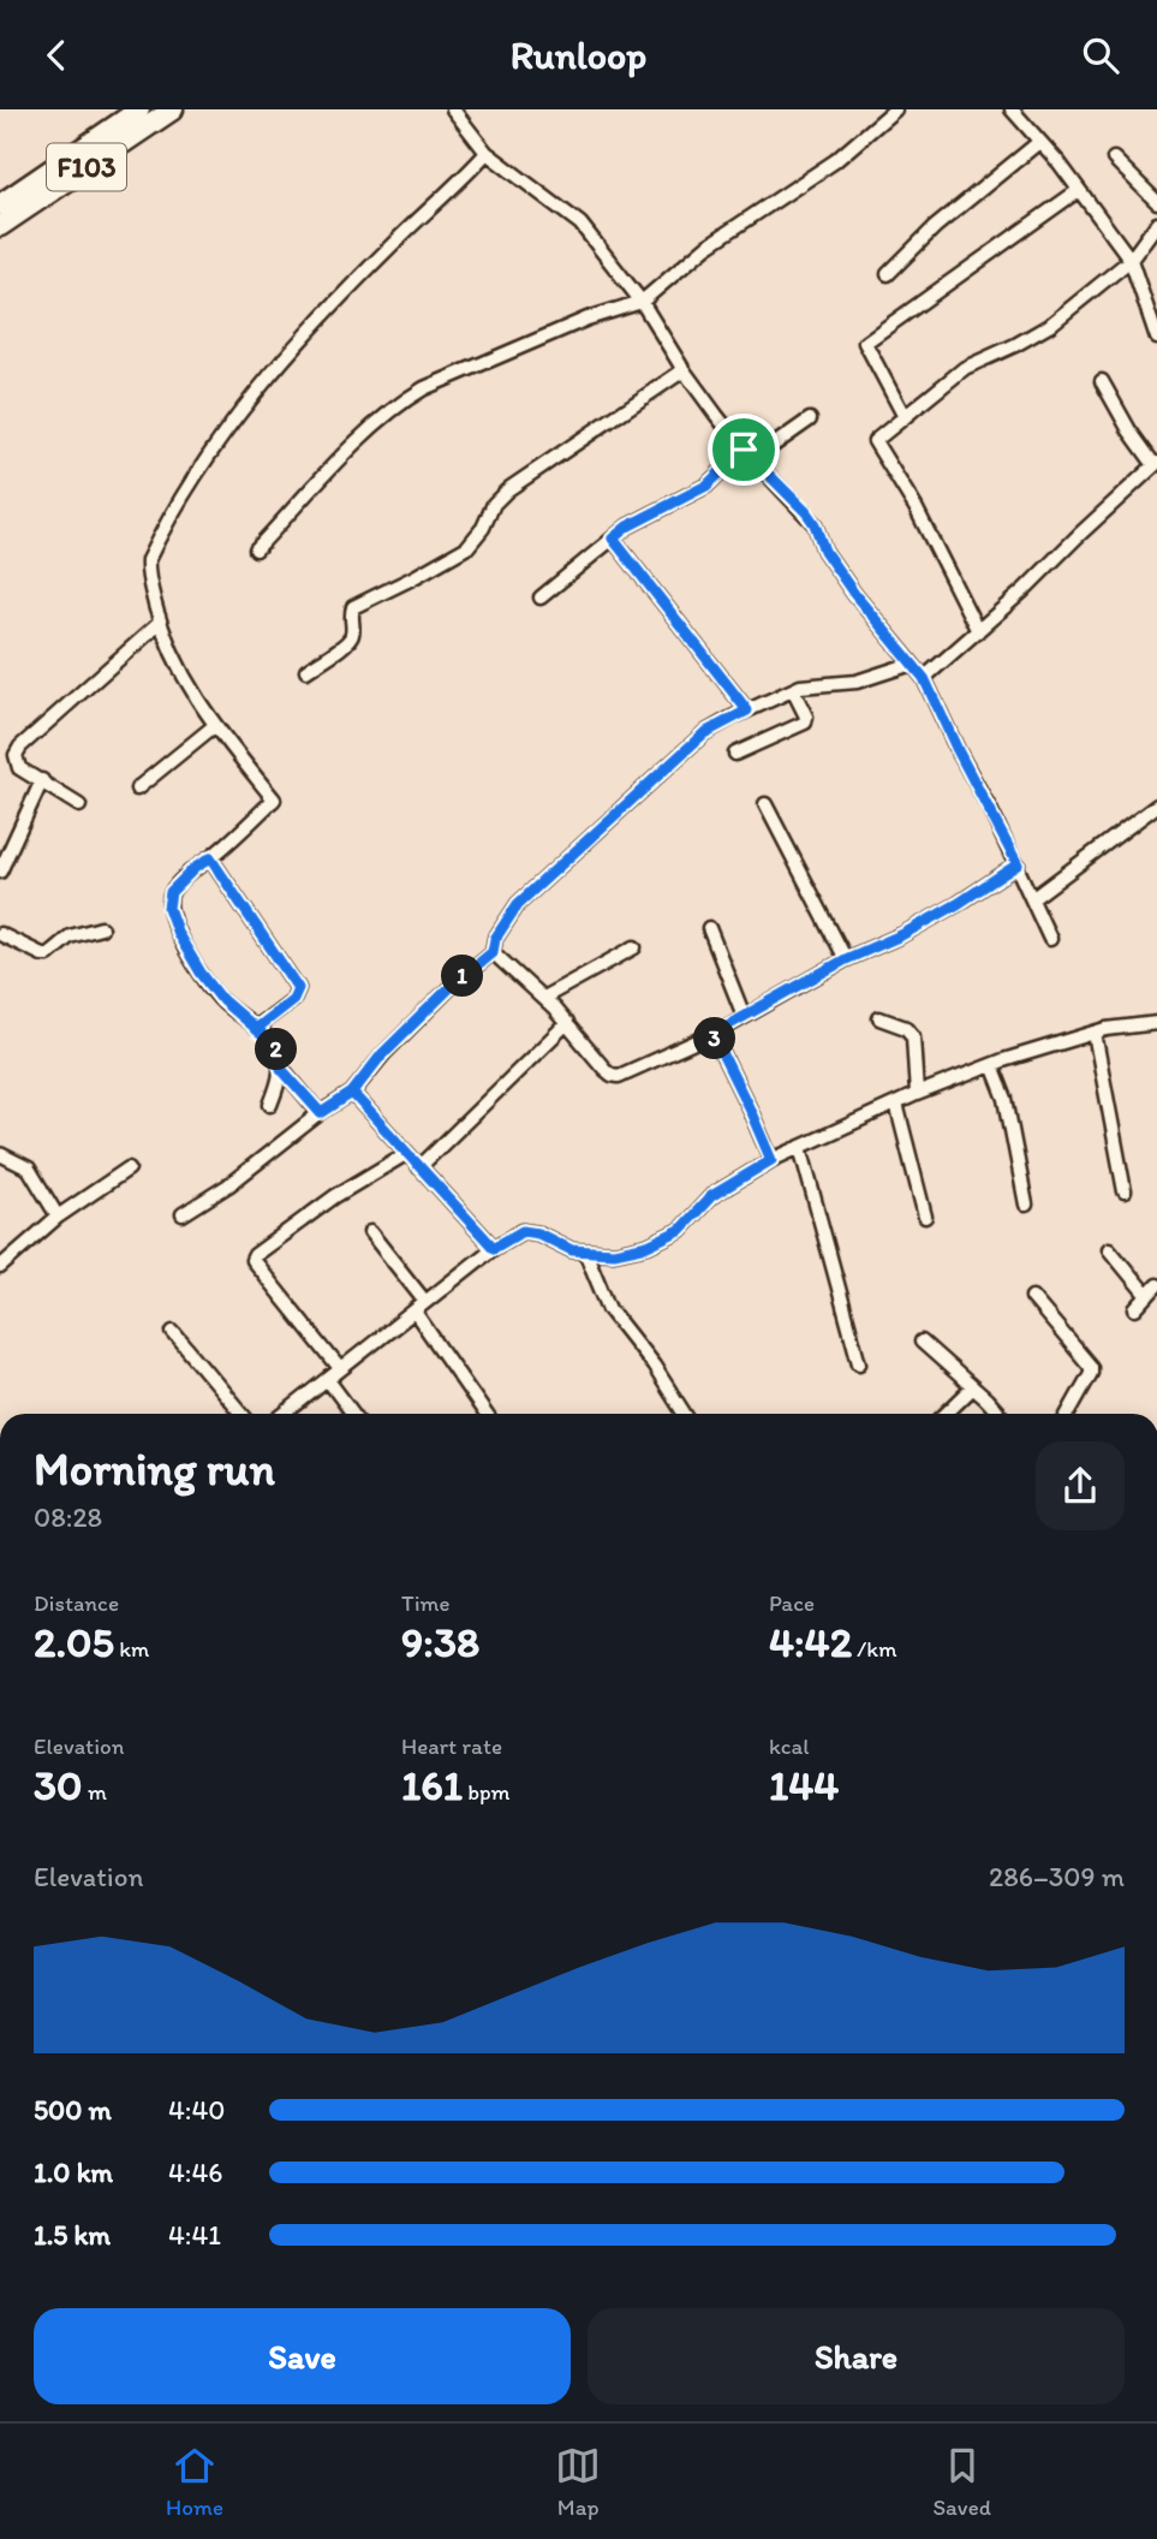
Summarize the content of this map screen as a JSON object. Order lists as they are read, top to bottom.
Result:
{
  "streets": {
    "main road": ["F103"]
  },
  "page": {
    "header": "Runloop",
    "pins": ["1", "3", "2"],
    "heading": ["Morning run", "08:28"],
    "stats": [
      ["Distance", "2.05 km"],
      ["Time", "9:38"],
      ["Pace", "4:42 /km"],
      ["Elevation", "30 m"],
      ["Heart rate", "161 bpm"],
      ["kcal", "144"]
    ],
    "chart": ["Elevation", "286–309 m"],
    "list": [
      {
        "name": "500 m",
        "note": "4:40"
      },
      {
        "name": "1.0 km",
        "note": "4:46"
      },
      {
        "name": "1.5 km",
        "note": "4:41"
      }
    ],
    "buttons": ["Save", "Share"],
    "tabs": ["Home", "Map", "Saved"]
  }
}
